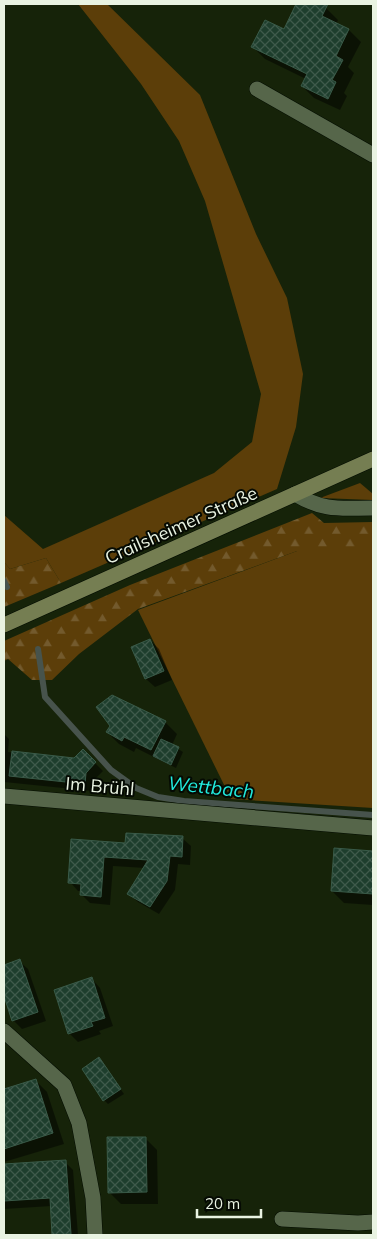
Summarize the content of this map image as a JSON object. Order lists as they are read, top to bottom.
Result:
{
  "streets": {
    "main road": ["Crailsheimer Straße"],
    "street": ["Im Brühl"]
  },
  "water": ["Wettbach"],
  "scale_bar": "20 m"
}
